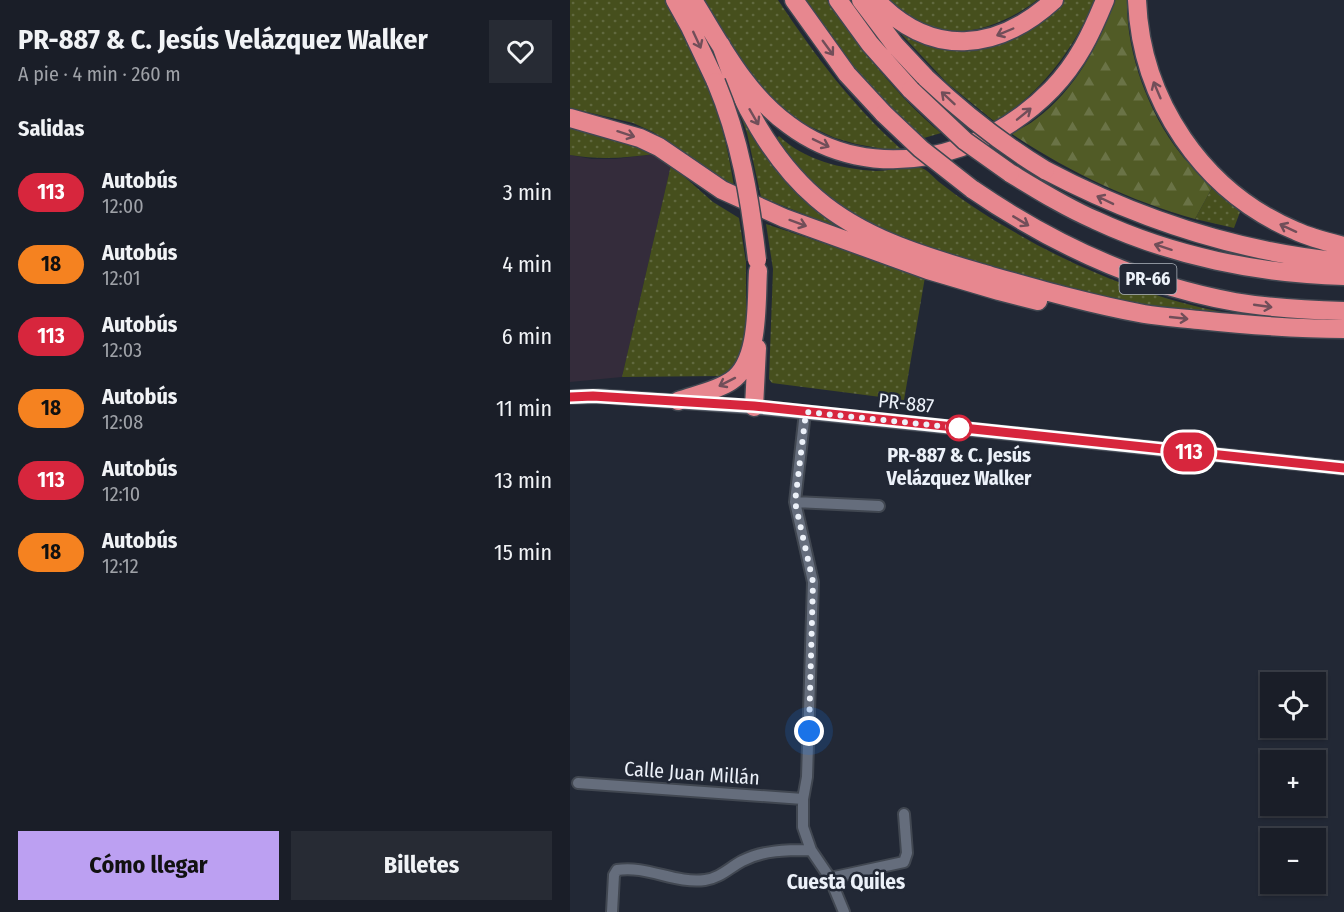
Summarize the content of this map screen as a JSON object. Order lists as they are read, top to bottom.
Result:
{
  "streets": {
    "highway": ["PR-66"],
    "street": ["PR-887", "Calle Juan Millán"]
  },
  "districts": ["Cuesta Quiles"],
  "places": ["PR-887 & C. Jesús Velázquez Walker"],
  "lines": ["bus line 113"],
  "page": {
    "heading": [
      ["PR-887 & C. Jesús Velázquez Walker", "A pie · 4 min · 260 m"],
      "Salidas"
    ],
    "on_map": "113",
    "list": [
      {
        "mark": "113",
        "name": "Autobús",
        "note": "12:00",
        "value": "3 min"
      },
      {
        "mark": "18",
        "name": "Autobús",
        "note": "12:01",
        "value": "4 min"
      },
      {
        "mark": "113",
        "name": "Autobús",
        "note": "12:03",
        "value": "6 min"
      },
      {
        "mark": "18",
        "name": "Autobús",
        "note": "12:08",
        "value": "11 min"
      },
      {
        "mark": "113",
        "name": "Autobús",
        "note": "12:10",
        "value": "13 min"
      },
      {
        "mark": "18",
        "name": "Autobús",
        "note": "12:12",
        "value": "15 min"
      }
    ],
    "map_buttons": ["+", "−"],
    "buttons": ["Cómo llegar", "Billetes"]
  }
}
